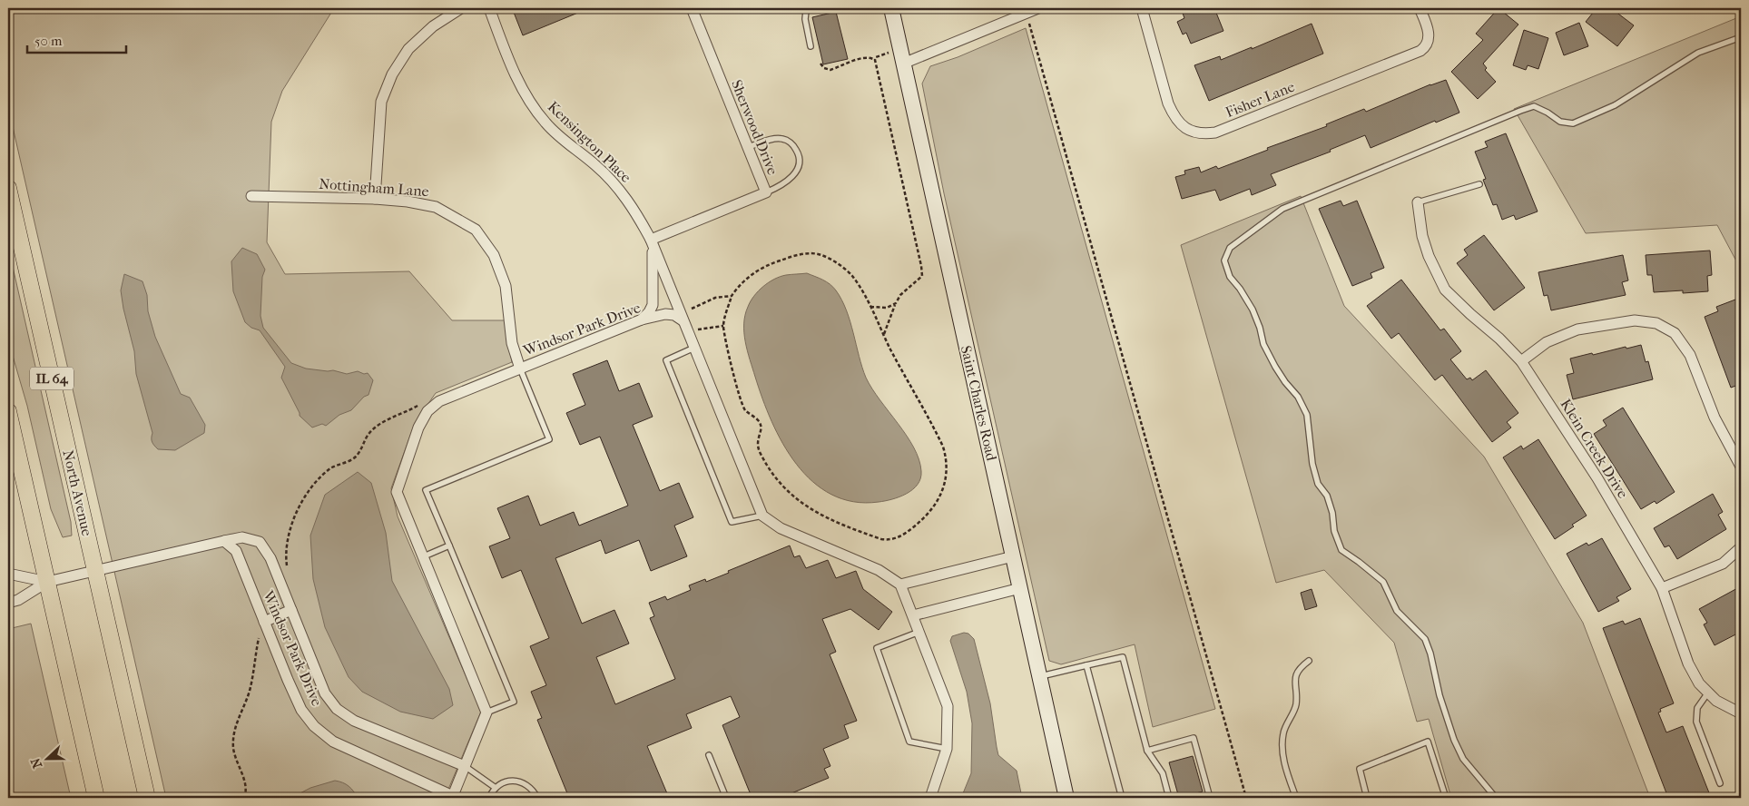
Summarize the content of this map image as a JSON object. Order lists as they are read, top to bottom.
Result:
{
  "streets": {
    "main road": ["IL 64", "North Avenue"],
    "street": [
      "Fisher Lane",
      "Sherwood Drive",
      "Kensington Place",
      "Nottingham Lane",
      "Windsor Park Drive",
      "Saint Charles Road",
      "Klein Creek Drive"
    ]
  },
  "crossings": [
    ["Sherwood Drive", "Kensington Place"],
    ["Kensington Place", "Windsor Park Drive"],
    ["Nottingham Lane", "Windsor Park Drive"],
    ["Windsor Park Drive", "North Avenue"]
  ],
  "scale_bar": "50 m",
  "north": "left"
}
